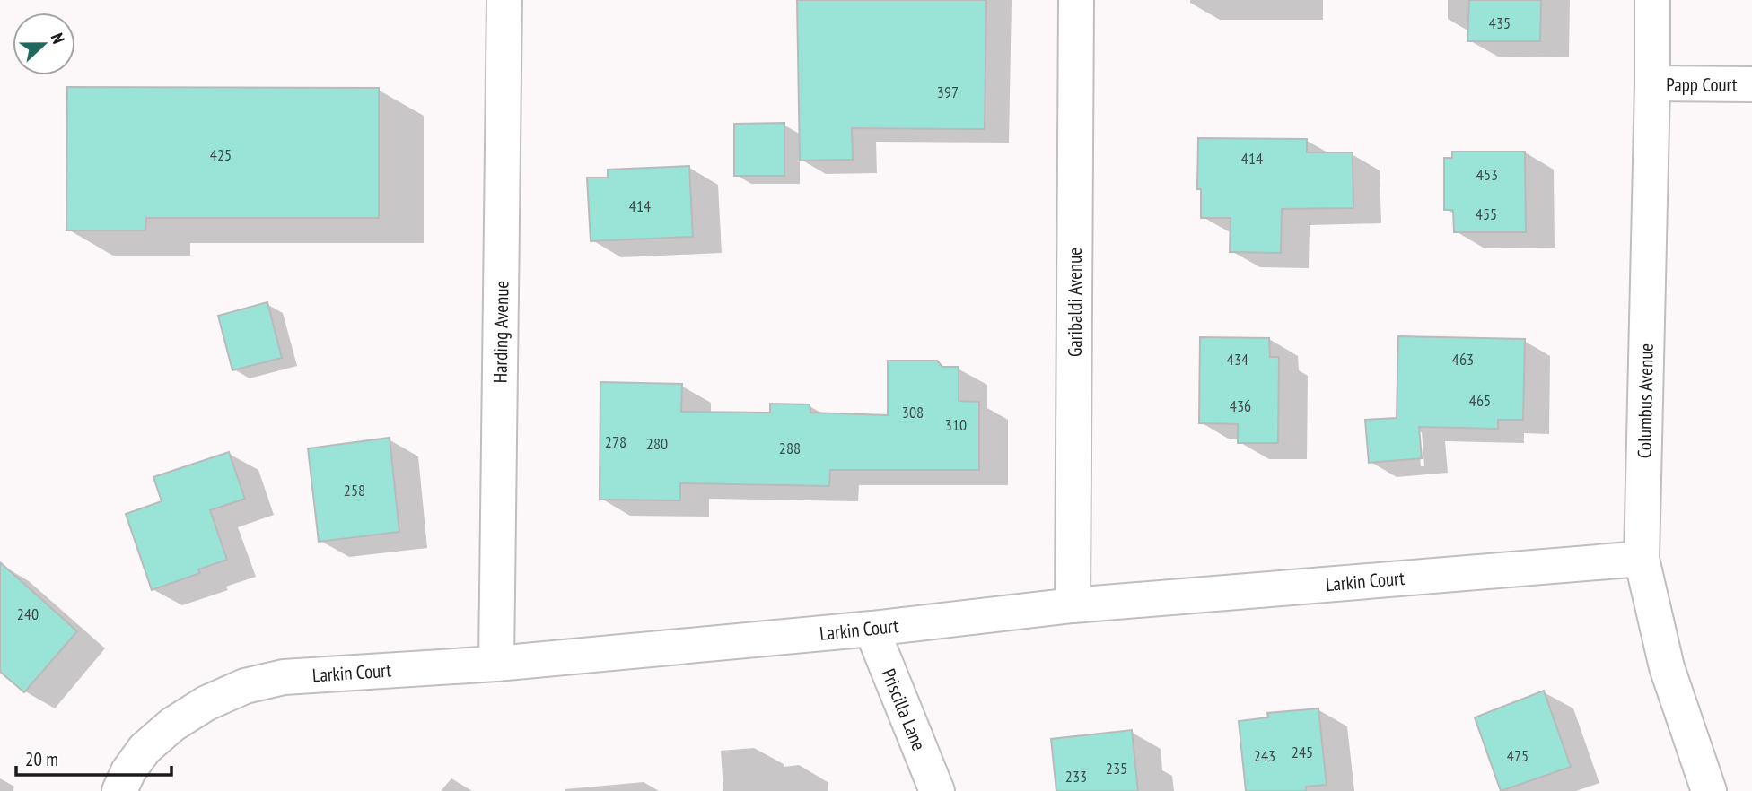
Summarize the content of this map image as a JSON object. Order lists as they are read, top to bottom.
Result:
{
  "streets": {
    "street": [
      "Papp Court",
      "Garibaldi Avenue",
      "Harding Avenue",
      "Columbus Avenue",
      "Larkin Court",
      "Priscilla Lane"
    ]
  },
  "crossings": [
    ["Papp Court", "Columbus Avenue"],
    ["Garibaldi Avenue", "Larkin Court"],
    ["Harding Avenue", "Larkin Court"],
    ["Columbus Avenue", "Larkin Court"],
    ["Larkin Court", "Priscilla Lane"]
  ],
  "house_numbers": [
    "435",
    "397",
    "425",
    "414",
    "453",
    "414",
    "455",
    "434",
    "463",
    "465",
    "436",
    "308",
    "310",
    "278",
    "280",
    "288",
    "258",
    "240",
    "245",
    "243",
    "475",
    "235",
    "233"
  ],
  "scale_bar": "20 m",
  "north": "right"
}
